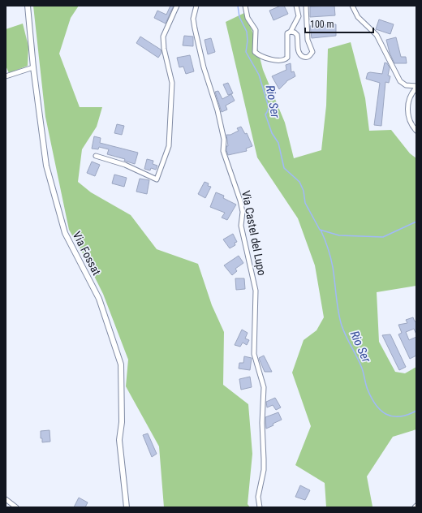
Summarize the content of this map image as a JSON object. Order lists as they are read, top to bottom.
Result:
{
  "streets": {
    "street": ["Via Castel del Lupo", "Via Fossat"]
  },
  "water": ["Rio Ser"],
  "scale_bar": "100 m"
}
